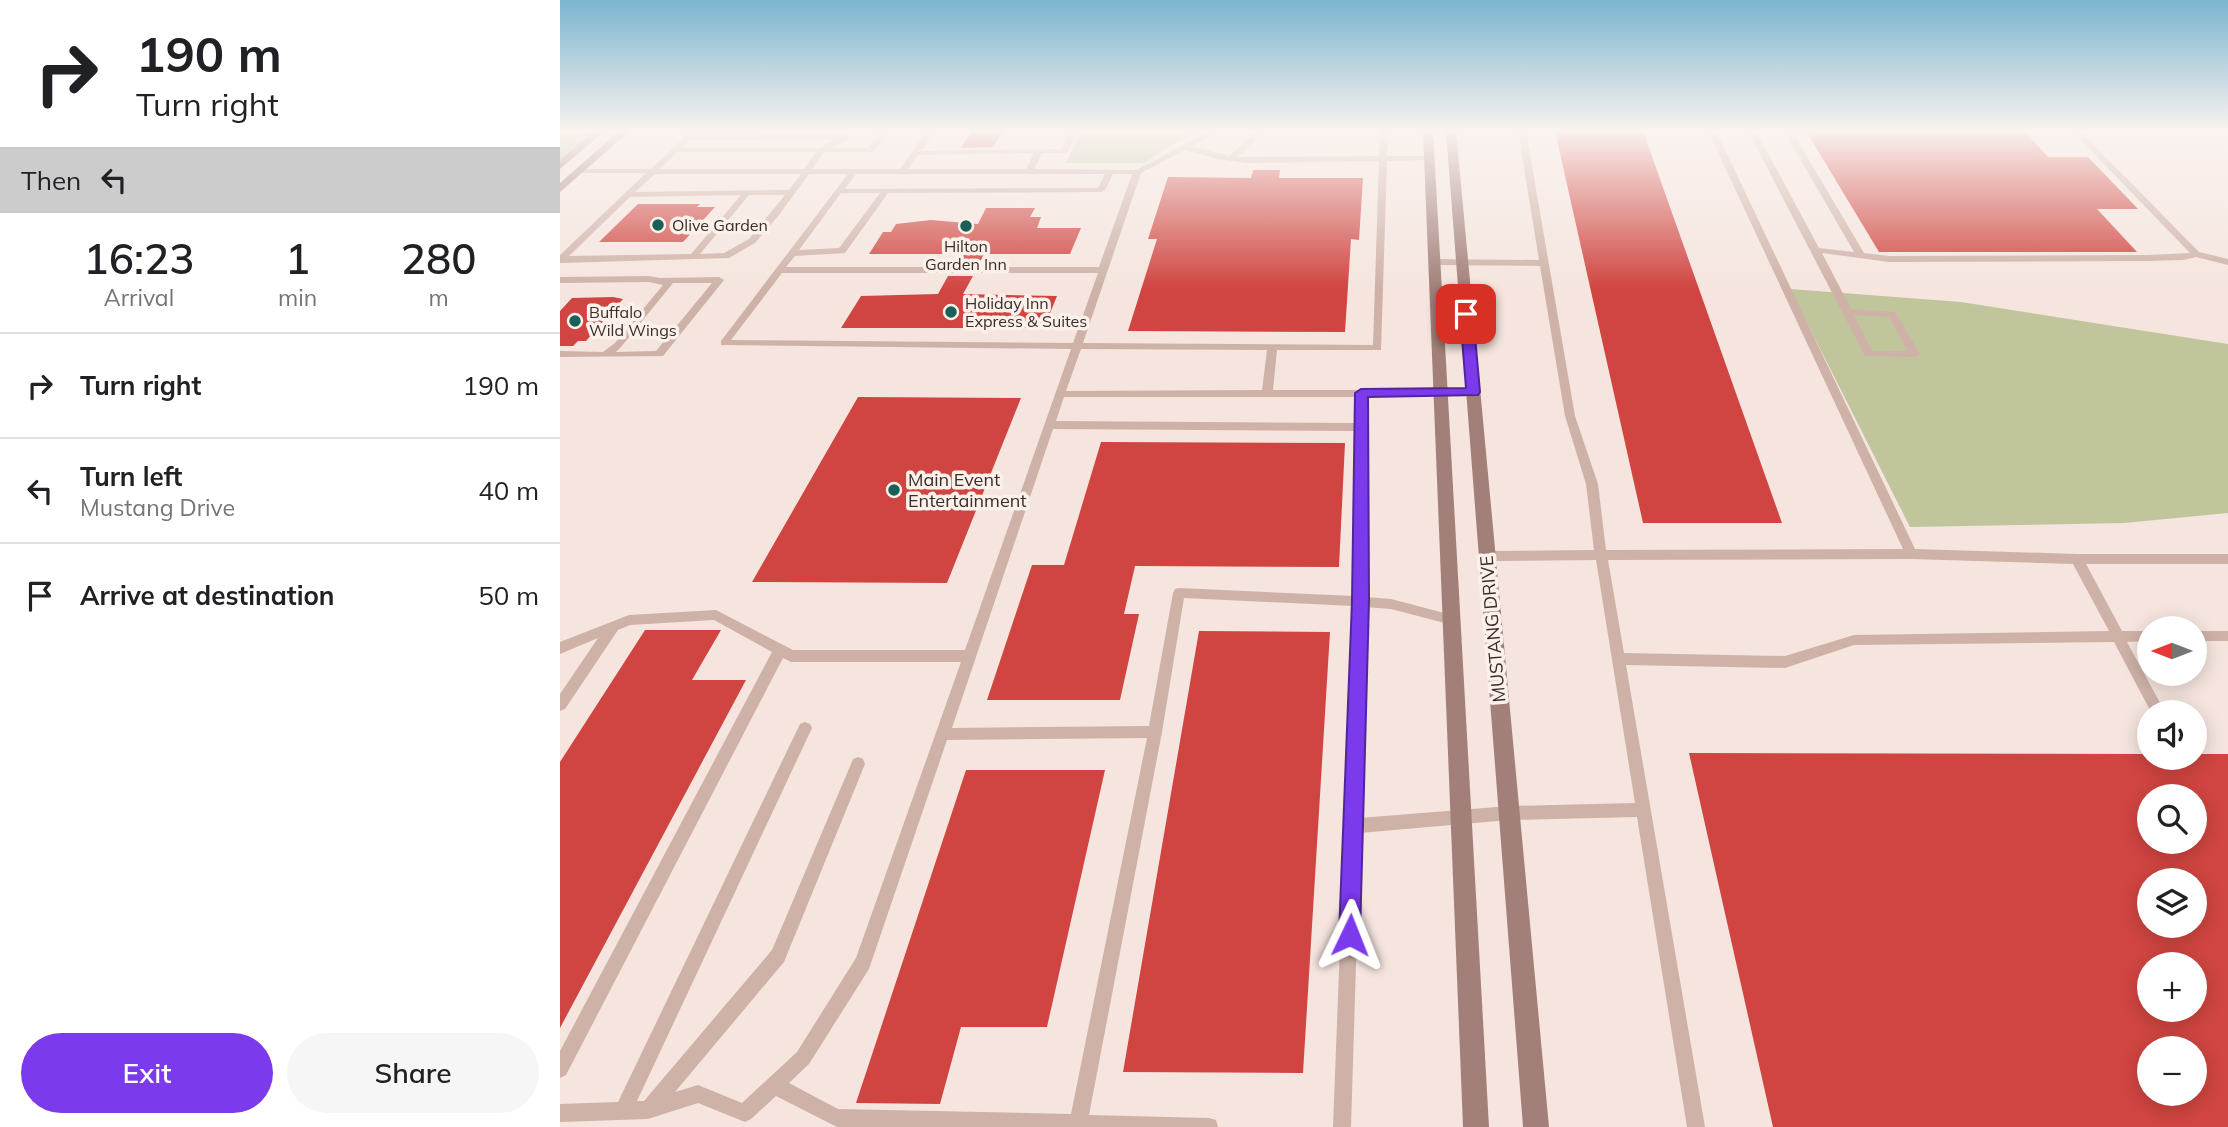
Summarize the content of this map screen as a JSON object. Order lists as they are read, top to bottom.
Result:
{
  "streets": {
    "main road": ["MUSTANG DRIVE"]
  },
  "places": [
    "Olive Garden",
    "Hilton Garden Inn",
    "Holiday Inn Express & Suites",
    "Buffalo Wild Wings",
    "Main Event Entertainment"
  ],
  "north": "left",
  "page": {
    "turn": ["190 m", "Turn right"],
    "then": "Then",
    "eta": [
      "16:23",
      "Arrival",
      "1",
      "min",
      "280",
      "m"
    ],
    "list": [
      {
        "name": "Turn right",
        "value": "190 m"
      },
      {
        "name": "Turn left",
        "note": "Mustang Drive",
        "value": "40 m"
      },
      {
        "name": "Arrive at destination",
        "value": "50 m"
      }
    ],
    "map_buttons": ["+", "−"],
    "buttons": ["Exit", "Share"]
  }
}
